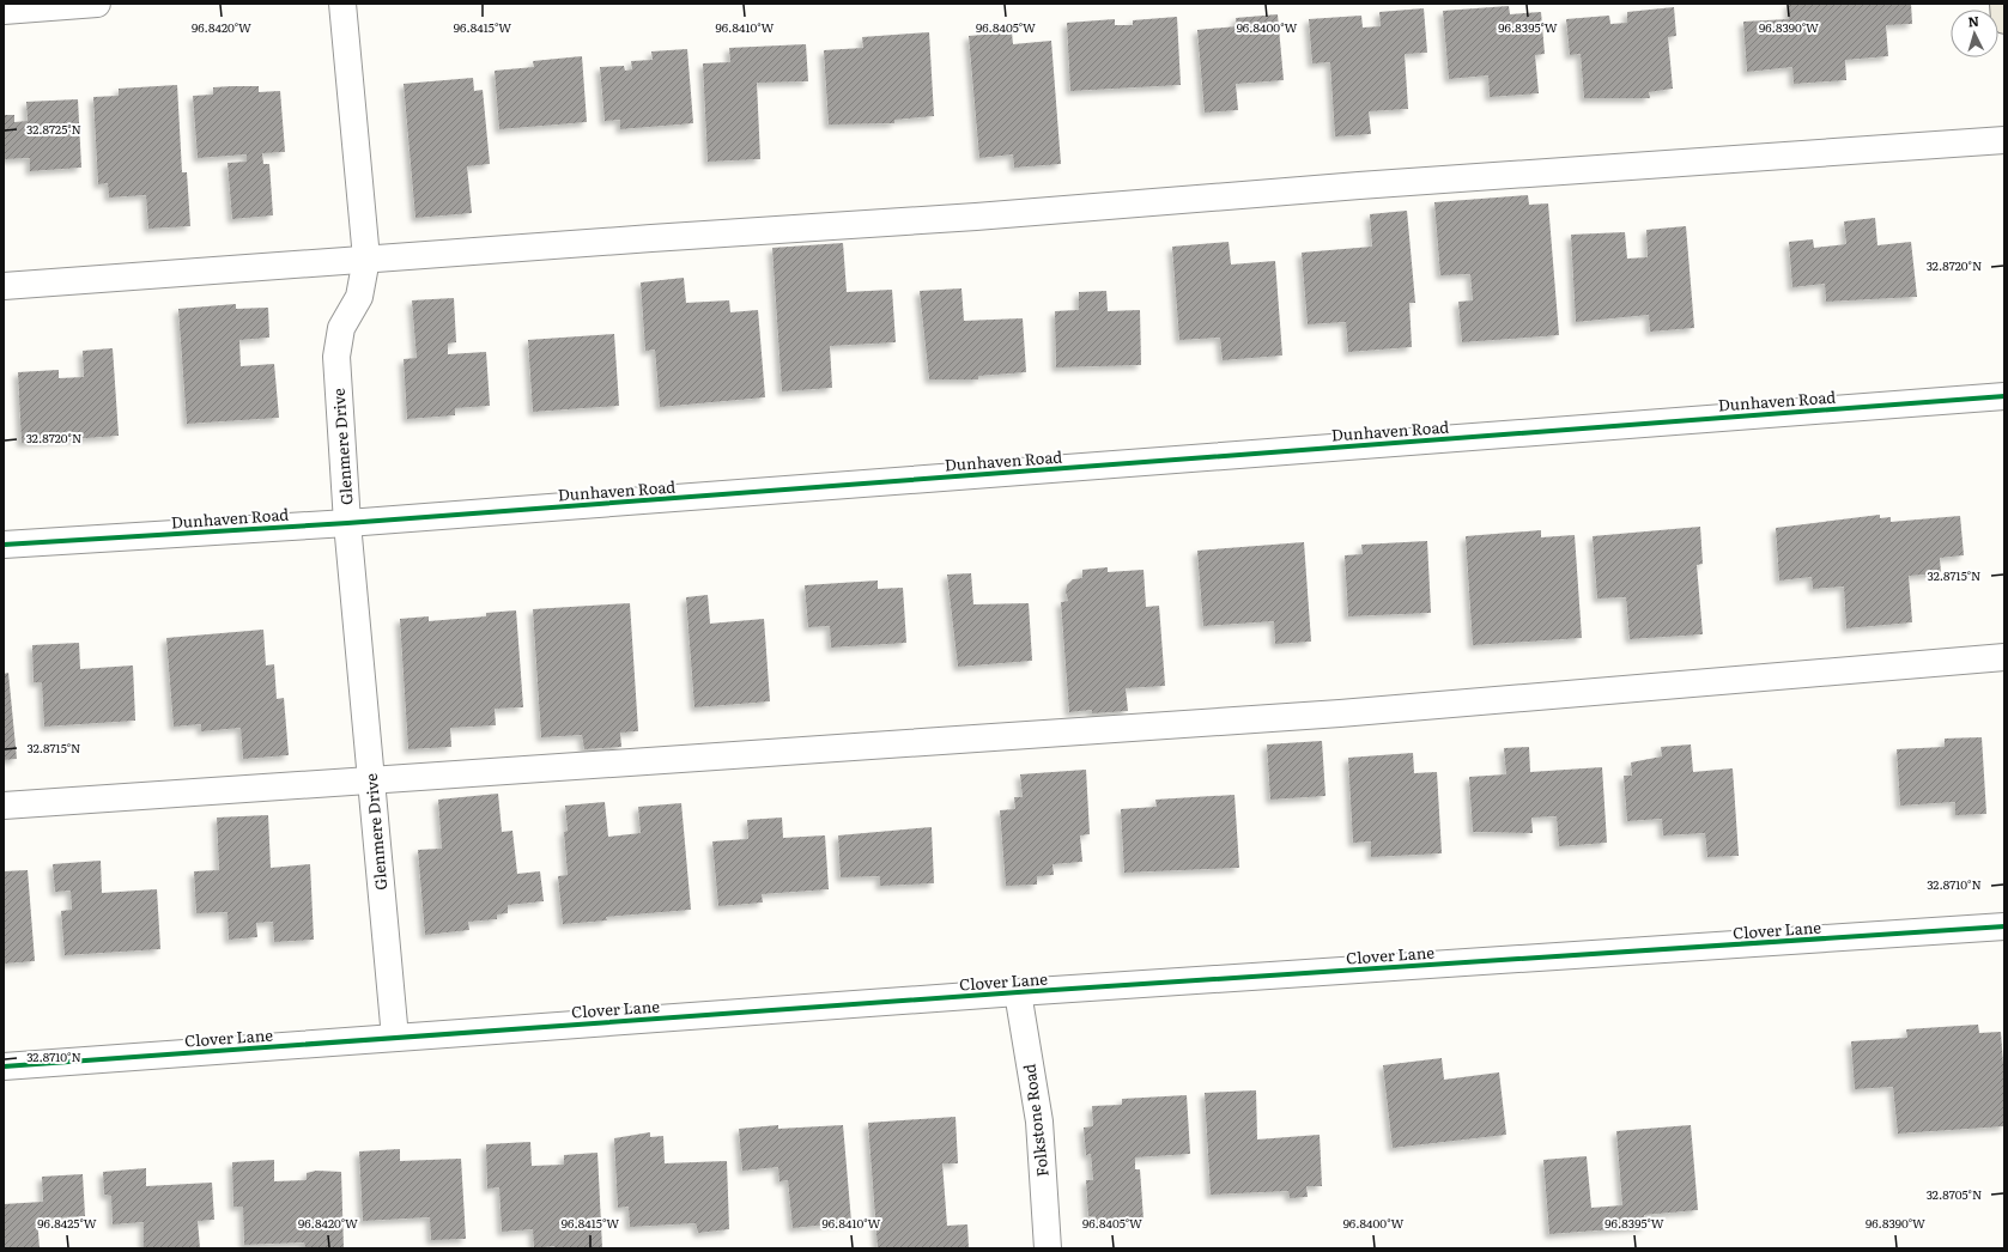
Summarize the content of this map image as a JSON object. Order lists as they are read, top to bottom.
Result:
{
  "streets": {
    "street": [
      "Dunhaven Road",
      "Glenmere Drive",
      "Clover Lane",
      "Folkstone Road"
    ]
  },
  "crossings": [
    ["Dunhaven Road", "Glenmere Drive"],
    ["Glenmere Drive", "Clover Lane"],
    ["Clover Lane", "Folkstone Road"]
  ],
  "north": "top",
  "coordinates": [
    "96.8420°W",
    "96.8415°W",
    "96.8410°W",
    "96.8405°W",
    "96.8400°W",
    "96.8395°W",
    "96.8390°W",
    "32.8725°N",
    "32.8720°N",
    "32.8715°N",
    "32.8710°N",
    "32.8705°N",
    "96.8425°W"
  ]
}
